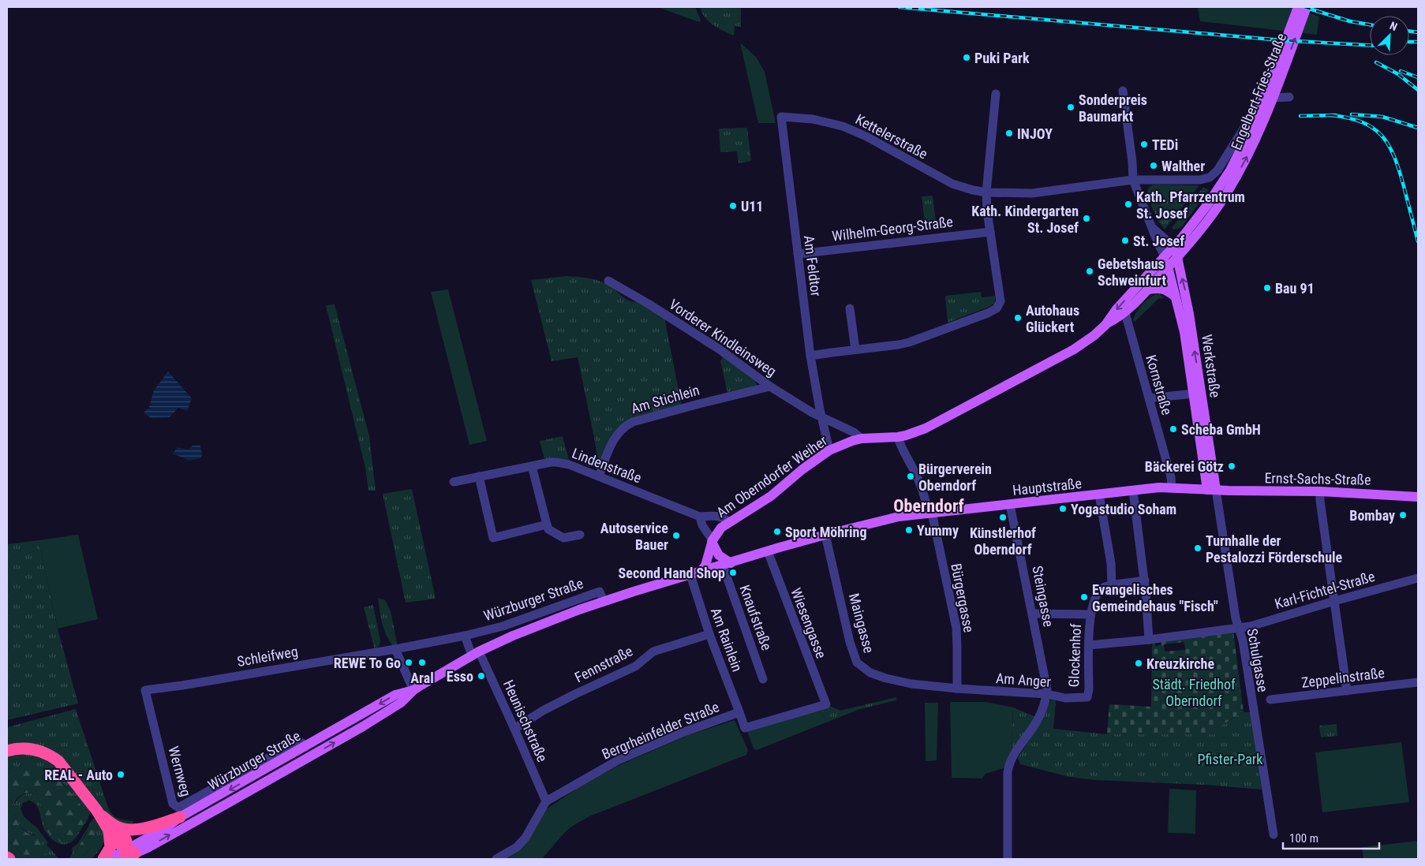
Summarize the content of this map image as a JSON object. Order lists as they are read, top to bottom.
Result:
{
  "streets": {
    "main road": [
      "Engelbert-Fries-Straße",
      "Werkstraße",
      "Am Oberndorfer Weiher",
      "Ernst-Sachs-Straße",
      "Hauptstraße",
      "Würzburger Straße"
    ],
    "street": [
      "Kettelerstraße",
      "Wilhelm-Georg-Straße",
      "Am Feldtor",
      "Vorderer Kindleinsweg",
      "Kornstraße",
      "Am Stichlein",
      "Lindenstraße",
      "Karl-Fichtel-Straße",
      "Steingasse",
      "Bürgergasse",
      "Knaufstraße",
      "Wiesengasse",
      "Maingasse",
      "Am Rainlein",
      "Glockenhof",
      "Schleifweg",
      "Schulgasse",
      "Fennstraße",
      "Zeppelinstraße",
      "Am Anger",
      "Heunischstraße",
      "Bergrheinfelder Straße",
      "Wernweg"
    ]
  },
  "crossings": [
    ["Engelbert-Fries-Straße", "Werkstraße"],
    ["Engelbert-Fries-Straße", "Kornstraße"],
    ["Kettelerstraße", "Am Feldtor"],
    ["Wilhelm-Georg-Straße", "Am Feldtor"],
    ["Am Feldtor", "Vorderer Kindleinsweg"],
    ["Am Feldtor", "Am Oberndorfer Weiher"],
    ["Vorderer Kindleinsweg", "Am Stichlein"],
    ["Werkstraße", "Ernst-Sachs-Straße"],
    ["Werkstraße", "Hauptstraße"],
    ["Werkstraße", "Schulgasse"],
    ["Kornstraße", "Hauptstraße"],
    ["Am Stichlein", "Lindenstraße"],
    ["Lindenstraße", "Am Oberndorfer Weiher"],
    ["Am Oberndorfer Weiher", "Hauptstraße"],
    ["Am Oberndorfer Weiher", "Würzburger Straße"],
    ["Am Oberndorfer Weiher", "Am Rainlein"],
    ["Ernst-Sachs-Straße", "Hauptstraße"],
    ["Ernst-Sachs-Straße", "Schulgasse"],
    ["Hauptstraße", "Steingasse"],
    ["Hauptstraße", "Bürgergasse"],
    ["Hauptstraße", "Würzburger Straße"],
    ["Hauptstraße", "Knaufstraße"],
    ["Hauptstraße", "Wiesengasse"],
    ["Hauptstraße", "Maingasse"],
    ["Hauptstraße", "Am Rainlein"],
    ["Hauptstraße", "Schulgasse"],
    ["Karl-Fichtel-Straße", "Glockenhof"],
    ["Karl-Fichtel-Straße", "Schulgasse"],
    ["Steingasse", "Glockenhof"],
    ["Steingasse", "Am Anger"],
    ["Bürgergasse", "Maingasse"],
    ["Bürgergasse", "Am Anger"],
    ["Würzburger Straße", "Am Rainlein"],
    ["Würzburger Straße", "Schleifweg"],
    ["Würzburger Straße", "Heunischstraße"],
    ["Würzburger Straße", "Wernweg"],
    ["Wiesengasse", "Bergrheinfelder Straße"],
    ["Maingasse", "Am Anger"],
    ["Am Rainlein", "Fennstraße"],
    ["Am Rainlein", "Bergrheinfelder Straße"],
    ["Glockenhof", "Am Anger"],
    ["Schleifweg", "Wernweg"],
    ["Fennstraße", "Heunischstraße"],
    ["Heunischstraße", "Bergrheinfelder Straße"]
  ],
  "districts": ["Oberndorf"],
  "parks": ["Städt. Friedhof Oberndorf", "Pfister-Park"],
  "places": [
    "Puki Park",
    "Sonderpreis Baumarkt",
    "INJOY",
    "TEDi",
    "Walther",
    "Kath. Pfarrzentrum St. Josef",
    "U11",
    "Kath. Kindergarten St. Josef",
    "St. Josef",
    "Gebetshaus Schweinfurt",
    "Bau 91",
    "Autohaus Glückert",
    "Scheba GmbH",
    "Bäckerei Götz",
    "Bürgerverein Oberndorf",
    "Yogastudio Soham",
    "Bombay",
    "Künstlerhof Oberndorf",
    "Yummy",
    "Sport Möhring",
    "Autoservice Bauer",
    "Turnhalle der Pestalozzi Förderschule",
    "Second Hand Shop",
    "Evangelisches Gemeindehaus \"Fisch\"",
    "REWE To Go",
    "Aral",
    "Kreuzkirche",
    "Esso",
    "REAL - Auto"
  ],
  "scale_bar": "100 m",
  "north": "top right"
}
